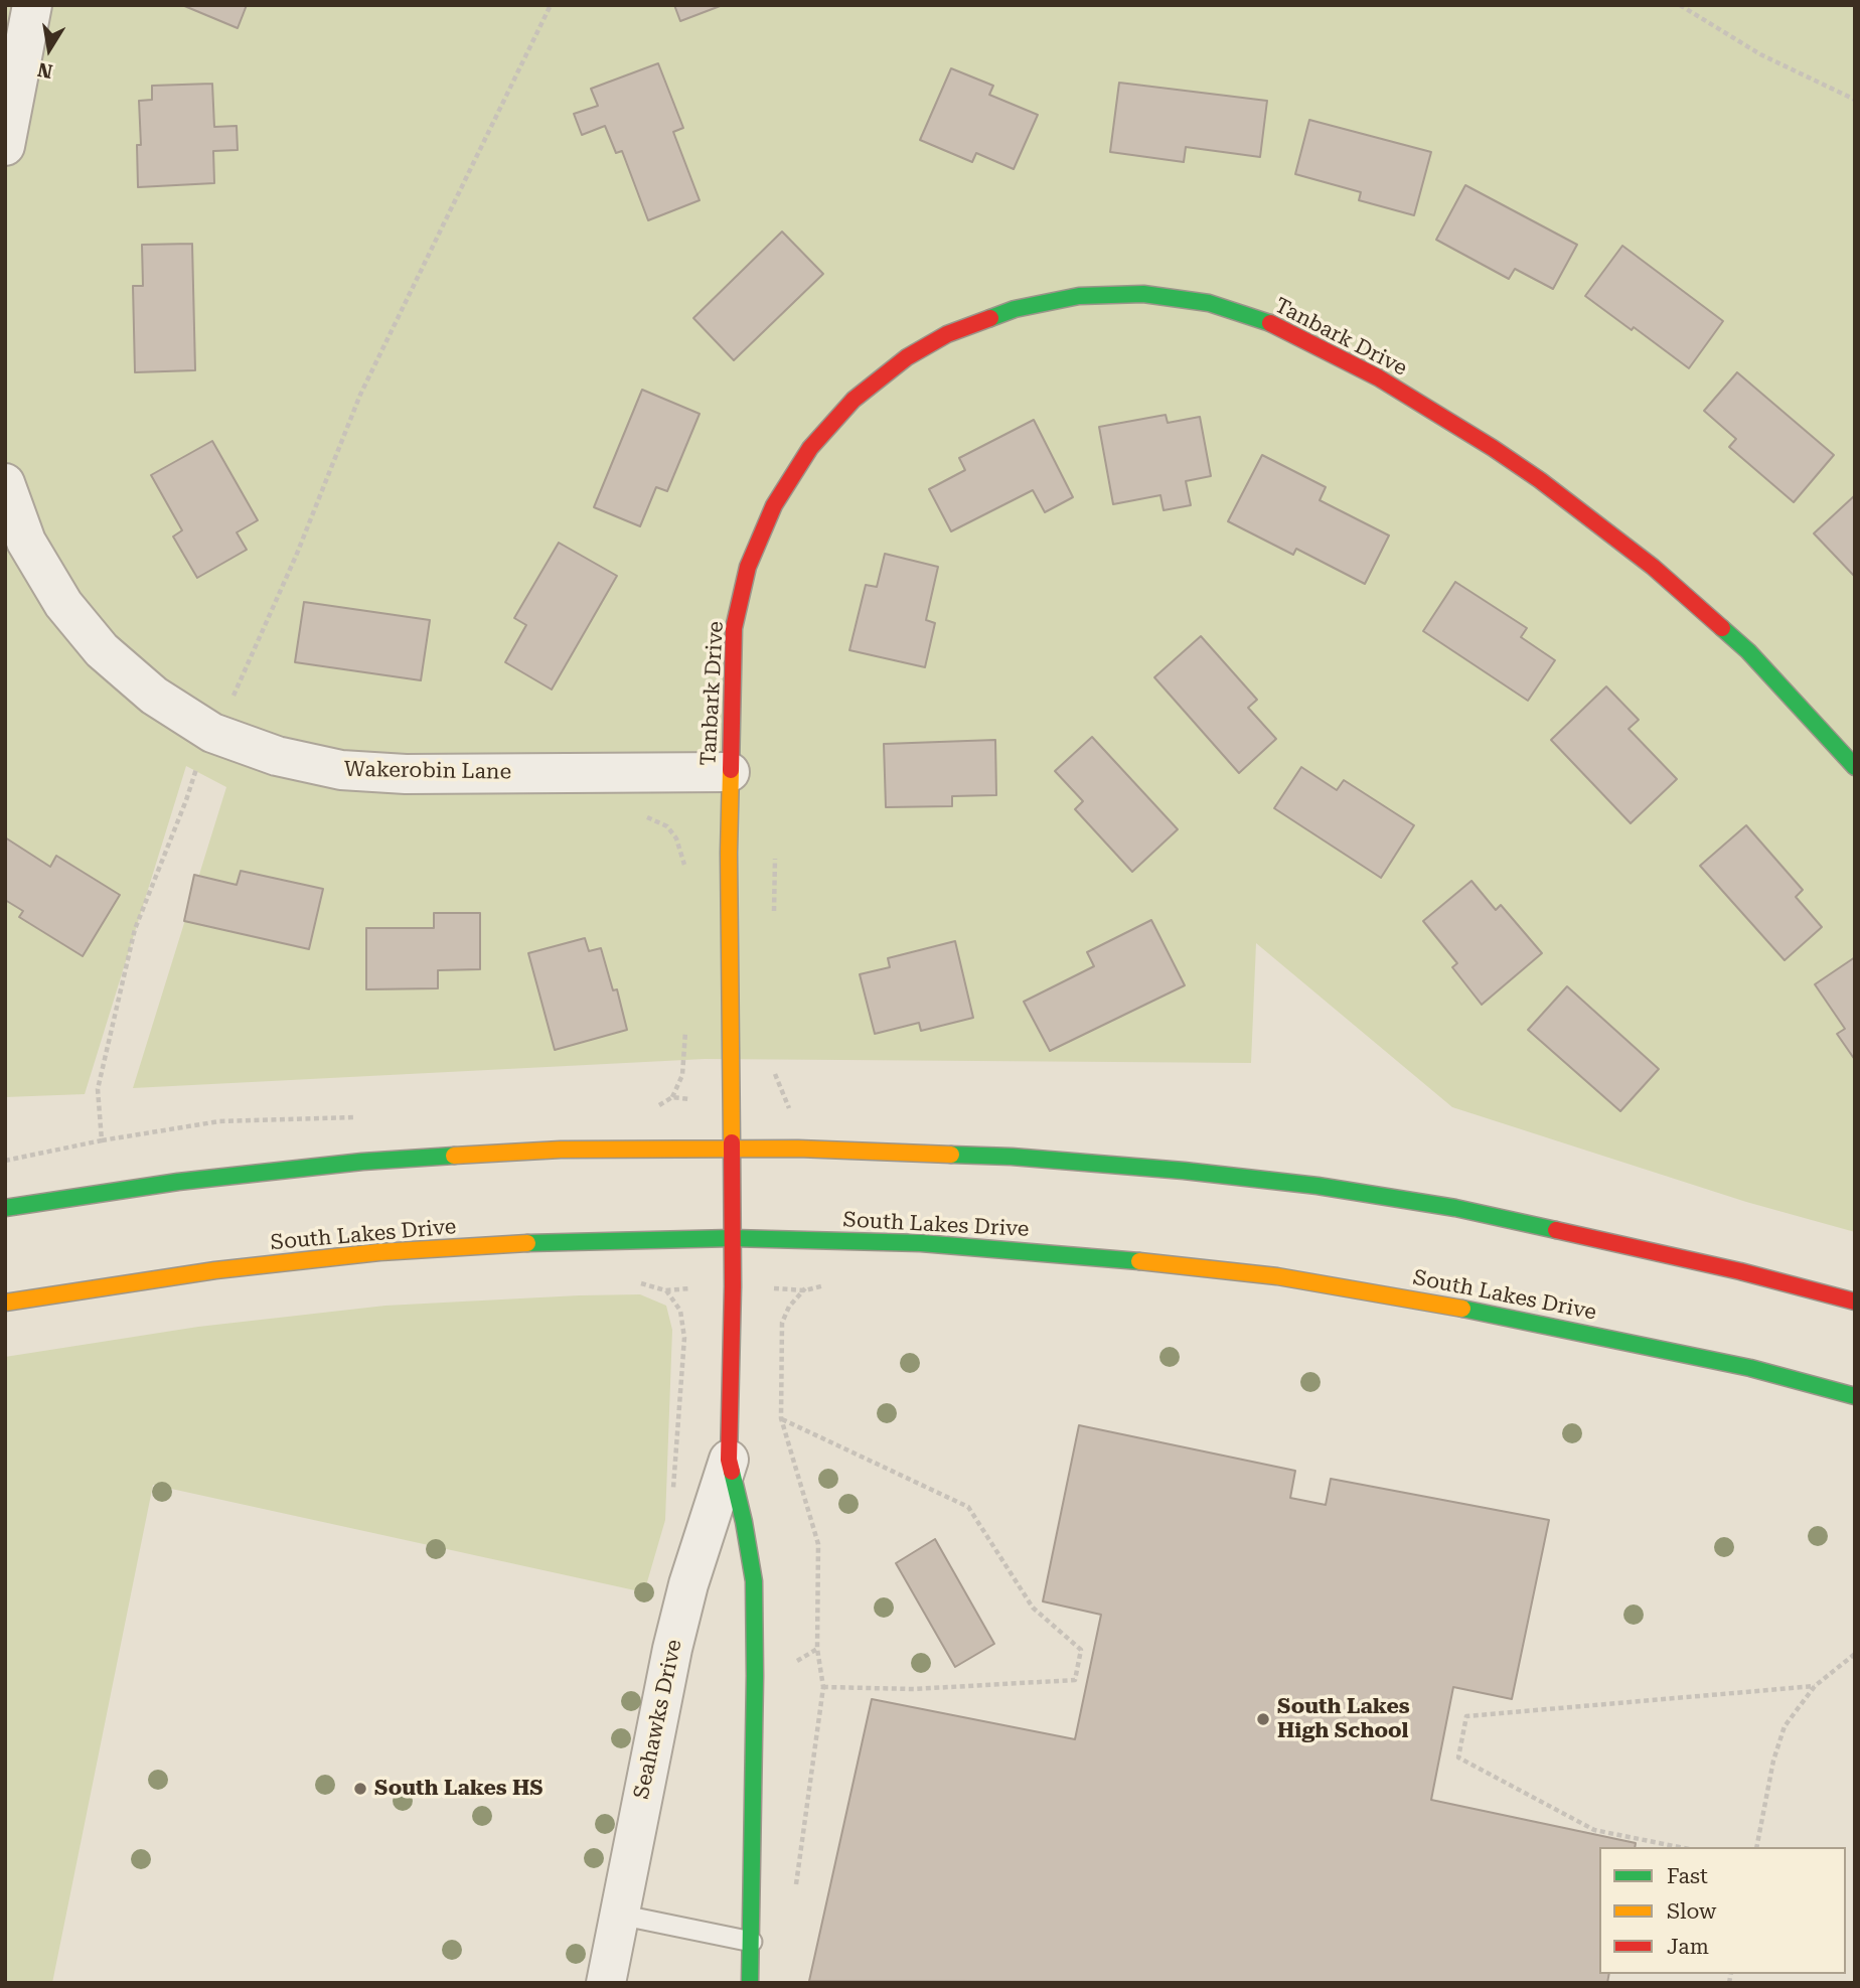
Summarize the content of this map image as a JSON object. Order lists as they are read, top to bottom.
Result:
{
  "streets": {
    "main road": ["Tanbark Drive", "South Lakes Drive", "Seahawks Drive"],
    "street": ["Wakerobin Lane"]
  },
  "crossings": [
    ["Tanbark Drive", "Wakerobin Lane"],
    ["Tanbark Drive", "South Lakes Drive"],
    ["Tanbark Drive", "Seahawks Drive"],
    ["South Lakes Drive", "Seahawks Drive"]
  ],
  "places": ["South Lakes High School", "South Lakes HS"],
  "legend": ["Fast", "Slow", "Jam"],
  "north": "bottom"
}
